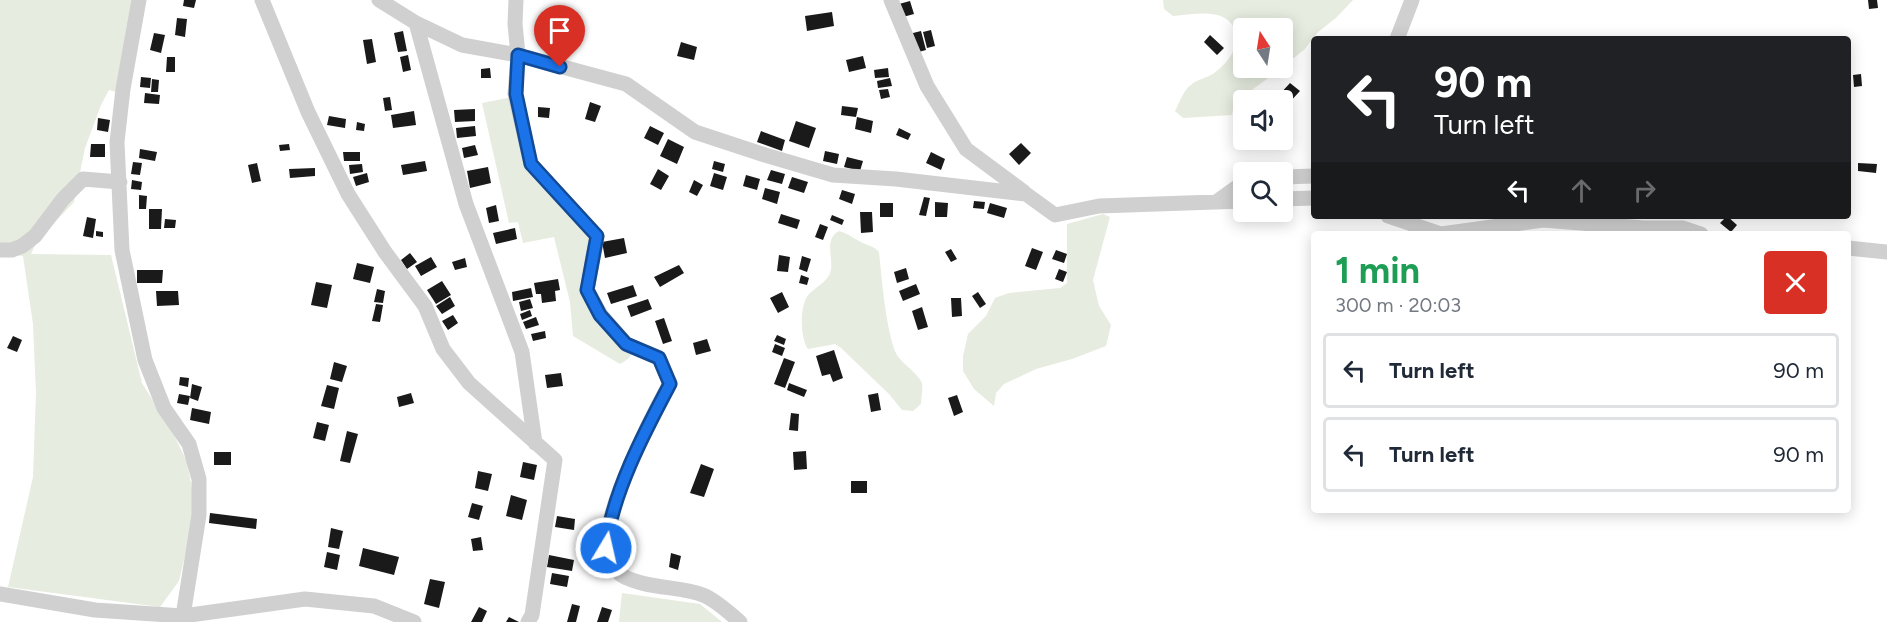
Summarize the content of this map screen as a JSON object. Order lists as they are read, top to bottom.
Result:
{
  "north": "top",
  "page": {
    "turn": ["90 m", "Turn left"],
    "heading": ["1 min", "300 m · 20:03"],
    "list": [
      {
        "name": "Turn left",
        "value": "90 m"
      },
      {
        "name": "Turn left",
        "value": "90 m"
      }
    ]
  }
}
